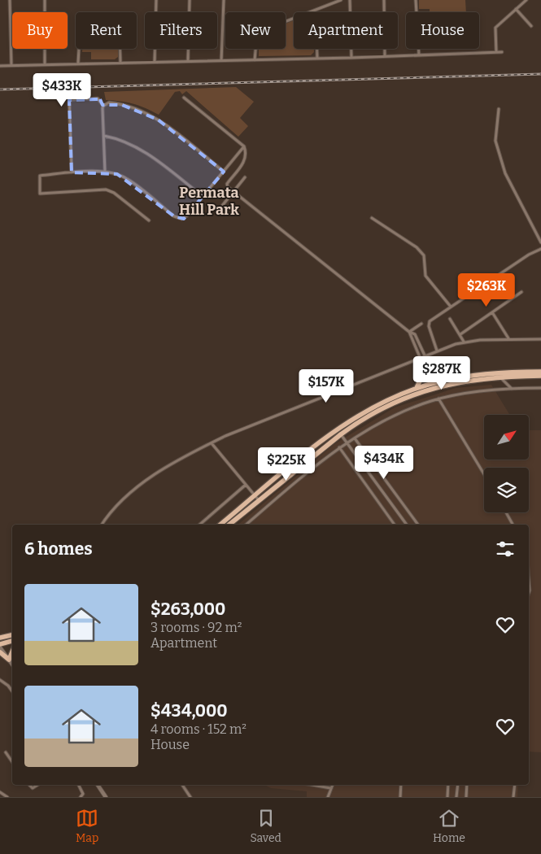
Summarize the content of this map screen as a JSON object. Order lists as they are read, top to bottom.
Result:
{
  "districts": ["Permata Hill Park"],
  "north": "top right",
  "page": {
    "chip": [
      "Buy",
      "Rent",
      "Filters",
      "New",
      "Apartment",
      "House"
    ],
    "price": [
      "$433K",
      "$263K",
      "$287K",
      "$157K",
      "$434K",
      "$225K"
    ],
    "heading": "6 homes",
    "list": [
      {
        "name": "$263,000",
        "note": "3 rooms · 92 m² · Apartment"
      },
      {
        "name": "$434,000",
        "note": "4 rooms · 152 m² · House"
      }
    ],
    "tabs": ["Map", "Saved", "Home"]
  }
}
